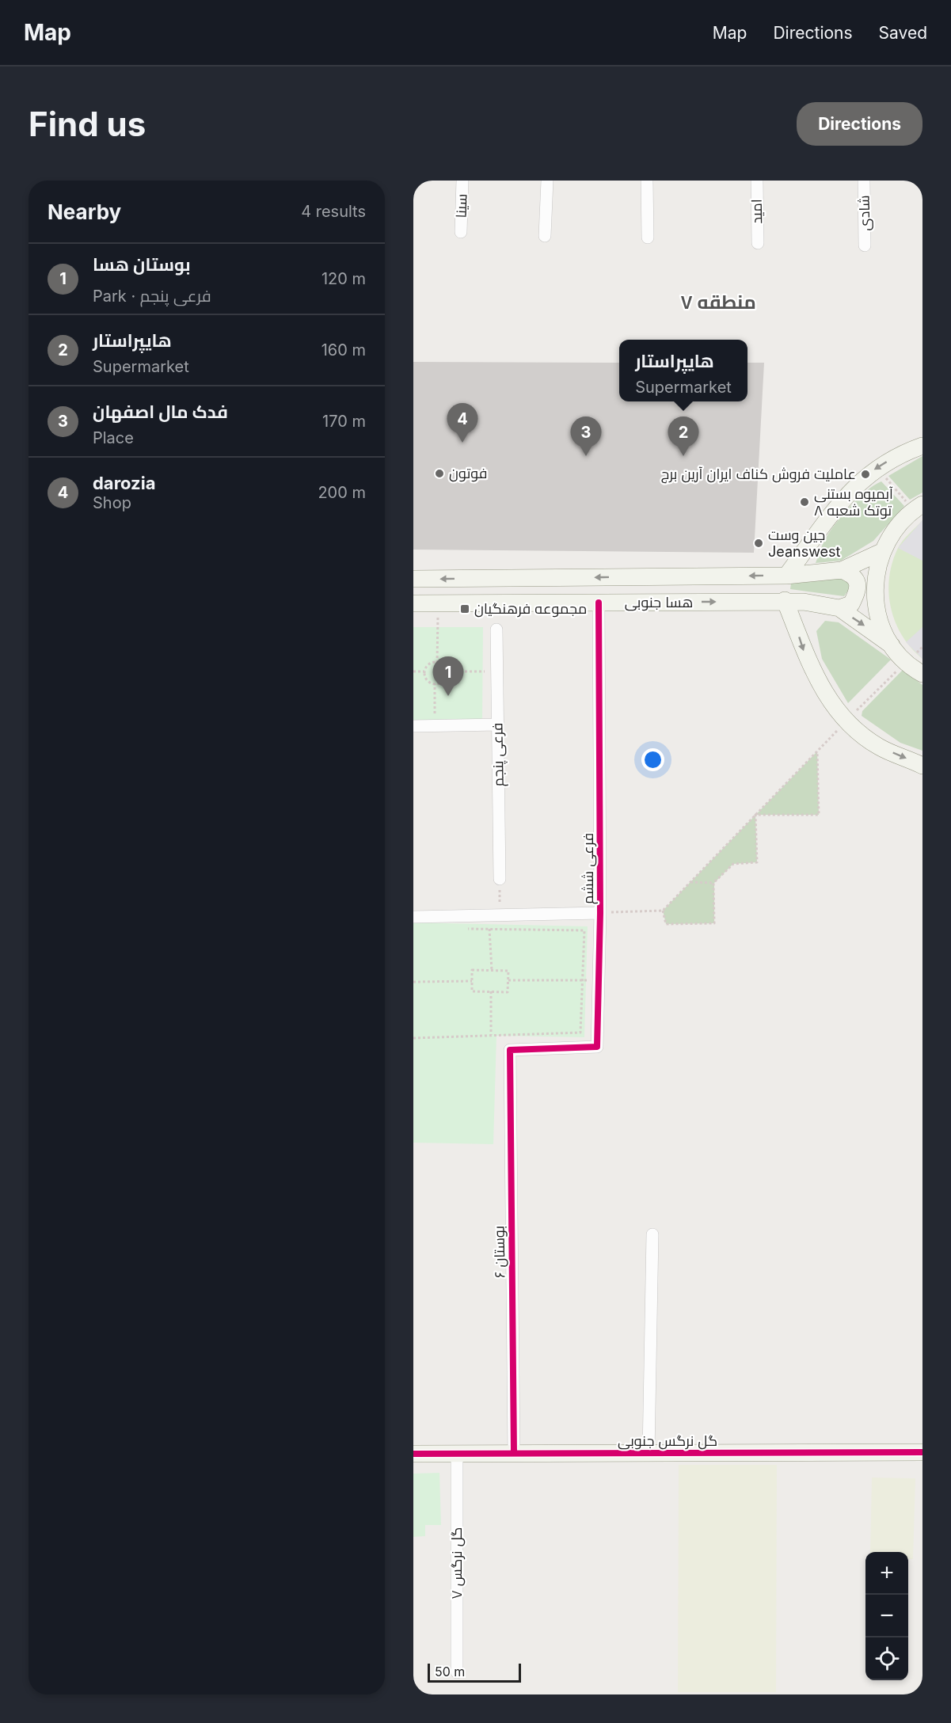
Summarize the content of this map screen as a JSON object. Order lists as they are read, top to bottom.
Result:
{
  "streets": {
    "main road": ["هسا جنوبی", "گل نرگس جنوبی"],
    "street": [
      "سینا",
      "امید",
      "شادی",
      "فرعی پنجم",
      "فرعی ششم",
      "بوستان ۶",
      "گل نرگس ۷"
    ]
  },
  "crossings": [
    ["هسا جنوبی", "فرعی ششم"],
    ["فرعی ششم", "بوستان ۶"],
    ["بوستان ۶", "گل نرگس جنوبی"],
    ["گل نرگس جنوبی", "گل نرگس ۷"]
  ],
  "districts": ["منطقه ۷"],
  "places": {
    "other": [
      "فوتون",
      "عاملیت فروش کناف ایران آرین برج",
      "آبمیوه بستنی توتک شعبه ۸",
      "جین وست Jeanswest"
    ],
    "transit": ["مجموعه فرهنگیان"]
  },
  "scale_bar": "50 m",
  "page": {
    "header": "Map",
    "nav": ["Map", "Directions", "Saved"],
    "buttons": "Directions",
    "title": "Find us",
    "heading": ["Nearby", "4 results"],
    "list": [
      {
        "mark": "1",
        "name": "بوستان هسا",
        "note": "Park · فرعی پنجم",
        "value": "120 m"
      },
      {
        "mark": "2",
        "name": "هایپراستار",
        "note": "Supermarket",
        "value": "160 m"
      },
      {
        "mark": "3",
        "name": "فدک مال اصفهان",
        "note": "Place",
        "value": "170 m"
      },
      {
        "mark": "4",
        "name": "darozia",
        "note": "Shop",
        "value": "200 m"
      }
    ],
    "popup": ["هایپراستار", "Supermarket"],
    "pins": [
      "4",
      "2",
      "3",
      "1"
    ],
    "map_buttons": ["+", "−"],
    "scale": "50 m"
  }
}
